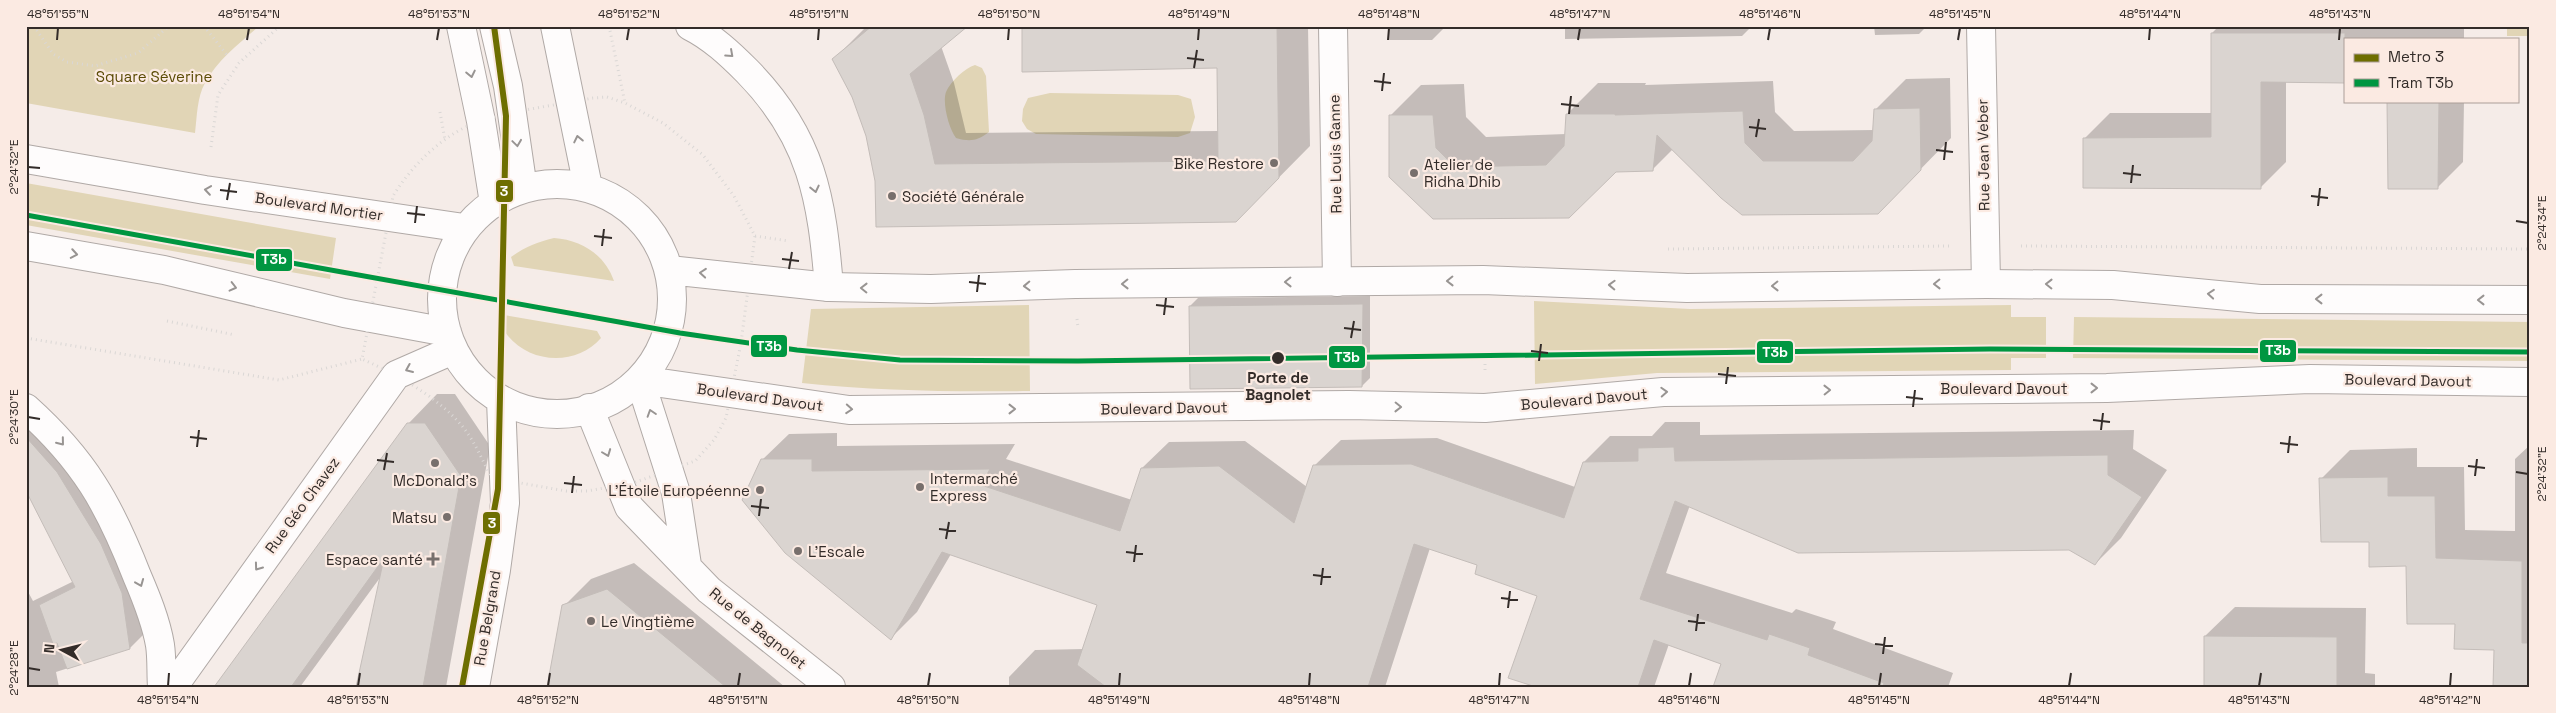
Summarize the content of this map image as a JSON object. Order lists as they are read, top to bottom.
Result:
{
  "streets": {
    "main road": [
      "Rue Louis Ganne",
      "Rue Jean Veber",
      "Boulevard Mortier",
      "Boulevard Davout",
      "Rue Géo Chavez",
      "Rue Belgrand",
      "Rue de Bagnolet"
    ]
  },
  "one_way": ["Rue Géo Chavez"],
  "parks": ["Square Séverine"],
  "places": {
    "other": [
      "Bike Restore",
      "Atelier de Ridha Dhib",
      "Société Générale",
      "Porte de Bagnolet",
      "McDonald's",
      "Intermarché Express",
      "L'Étoile Européenne",
      "Matsu",
      "L'Escale",
      "Le Vingtième"
    ],
    "health": ["Espace santé"]
  },
  "lines": ["metro line 3", "tram line T3b"],
  "legend": ["Metro 3", "Tram T3b"],
  "north": "left",
  "coordinates": [
    "48°51'55\"N",
    "48°51'54\"N",
    "48°51'53\"N",
    "48°51'52\"N",
    "48°51'51\"N",
    "48°51'50\"N",
    "48°51'49\"N",
    "48°51'48\"N",
    "48°51'47\"N",
    "48°51'46\"N",
    "48°51'45\"N",
    "48°51'44\"N",
    "48°51'43\"N",
    "2°24'32\"E",
    "2°24'34\"E",
    "2°24'30\"E",
    "2°24'28\"E",
    "48°51'42\"N"
  ]
}
